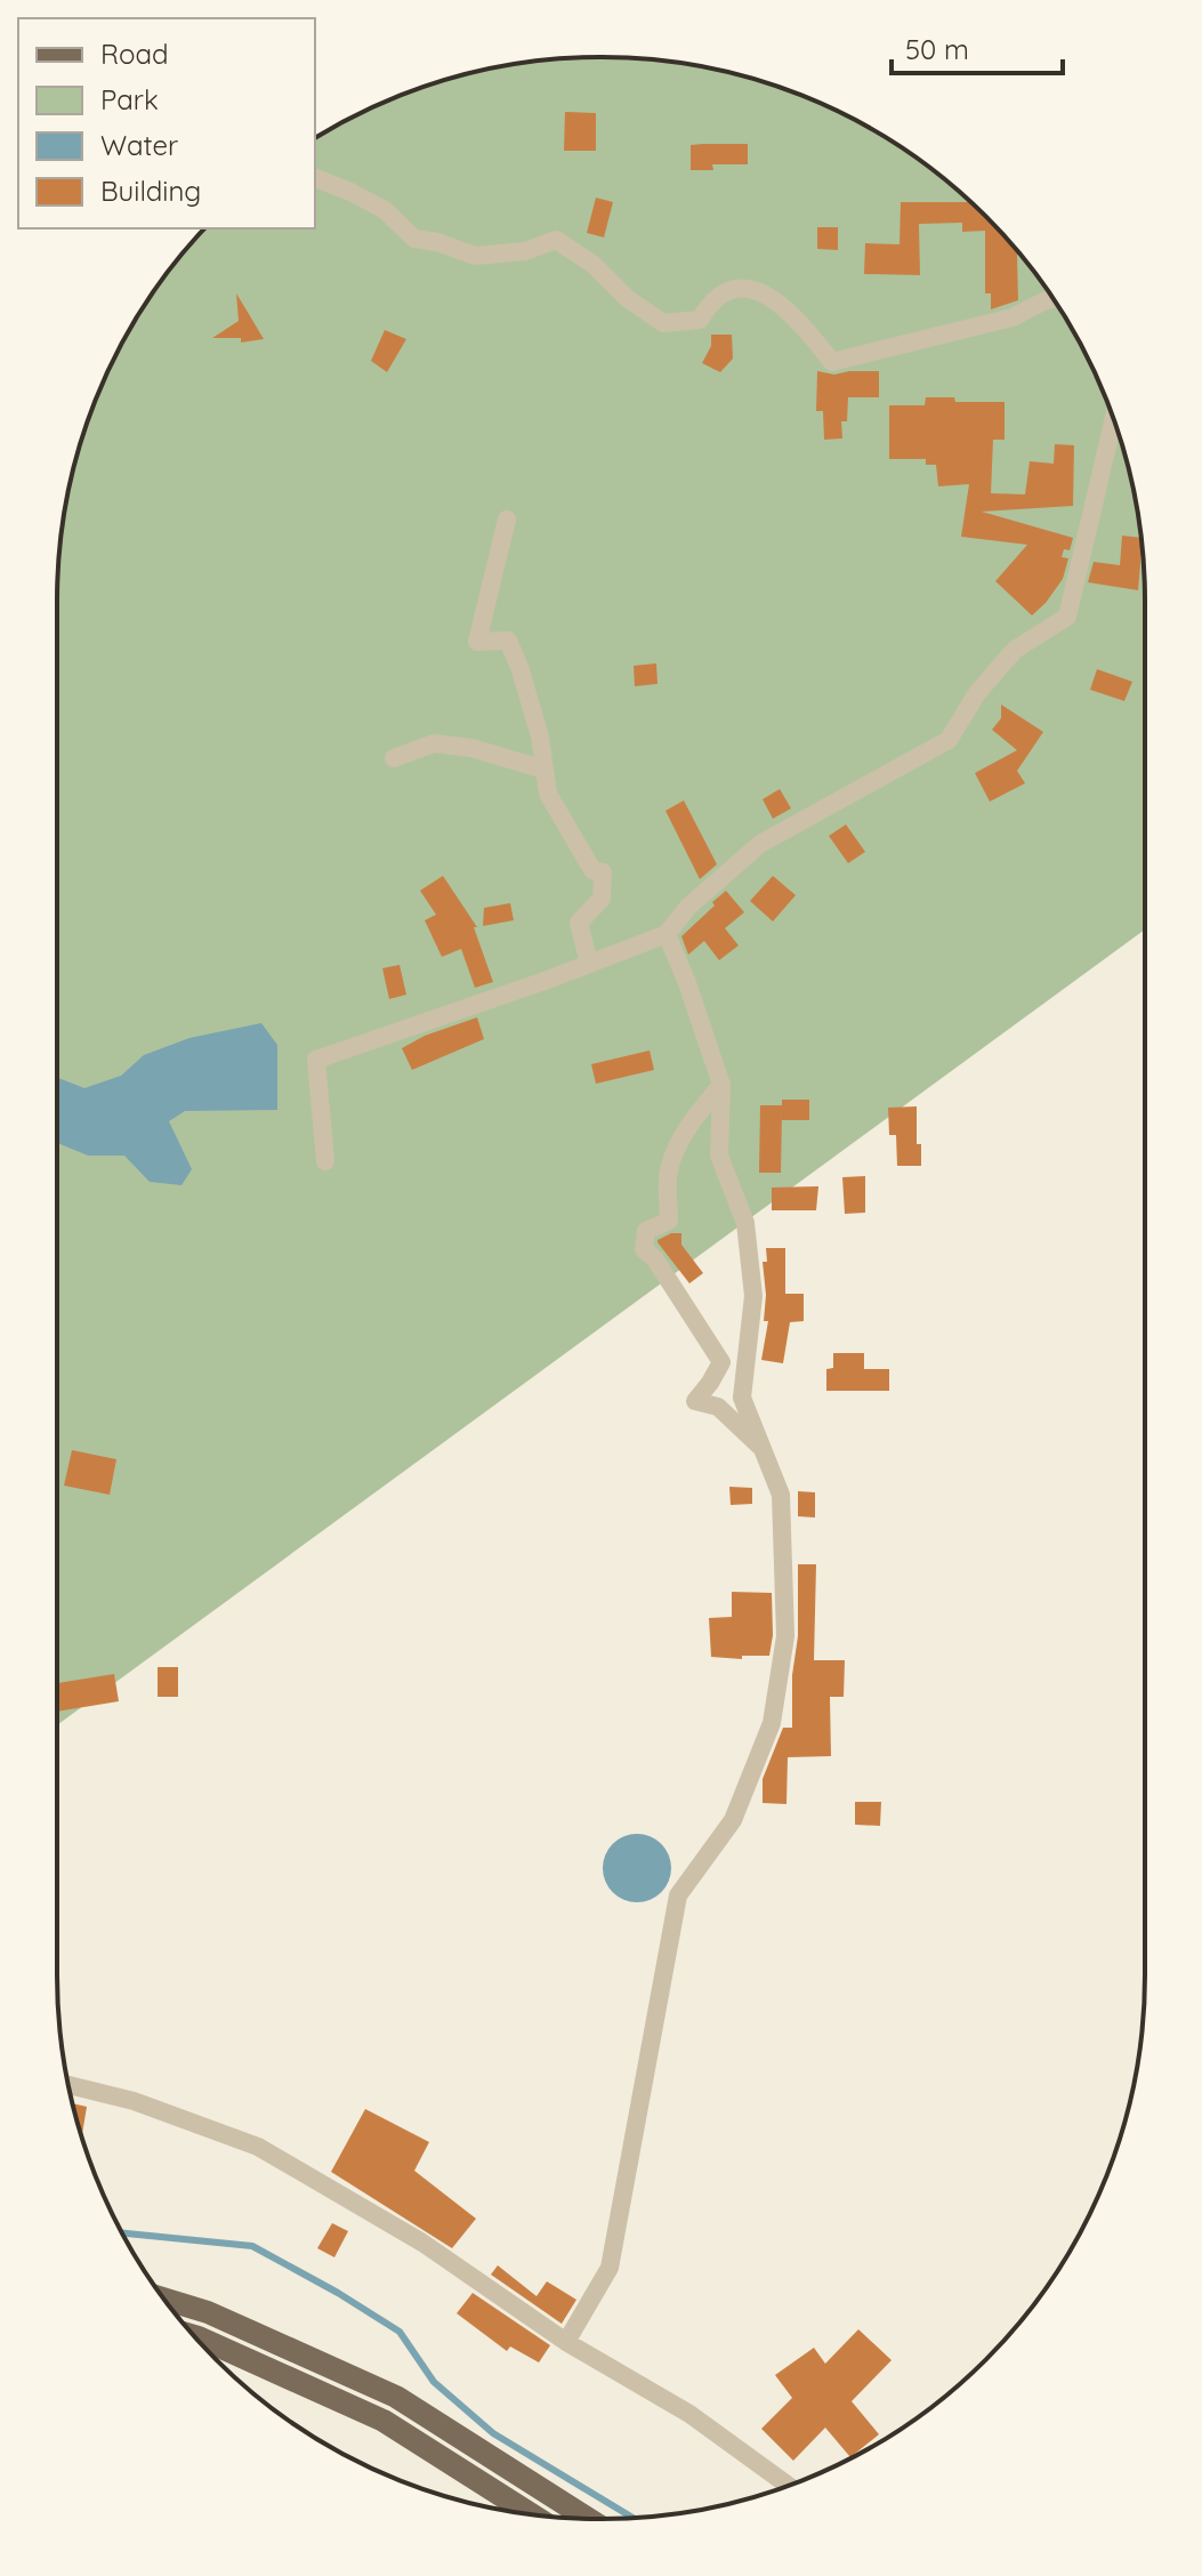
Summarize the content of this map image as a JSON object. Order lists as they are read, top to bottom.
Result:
{
  "legend": [
    "Road",
    "Park",
    "Water",
    "Building"
  ],
  "scale_bar": "50 m"
}
